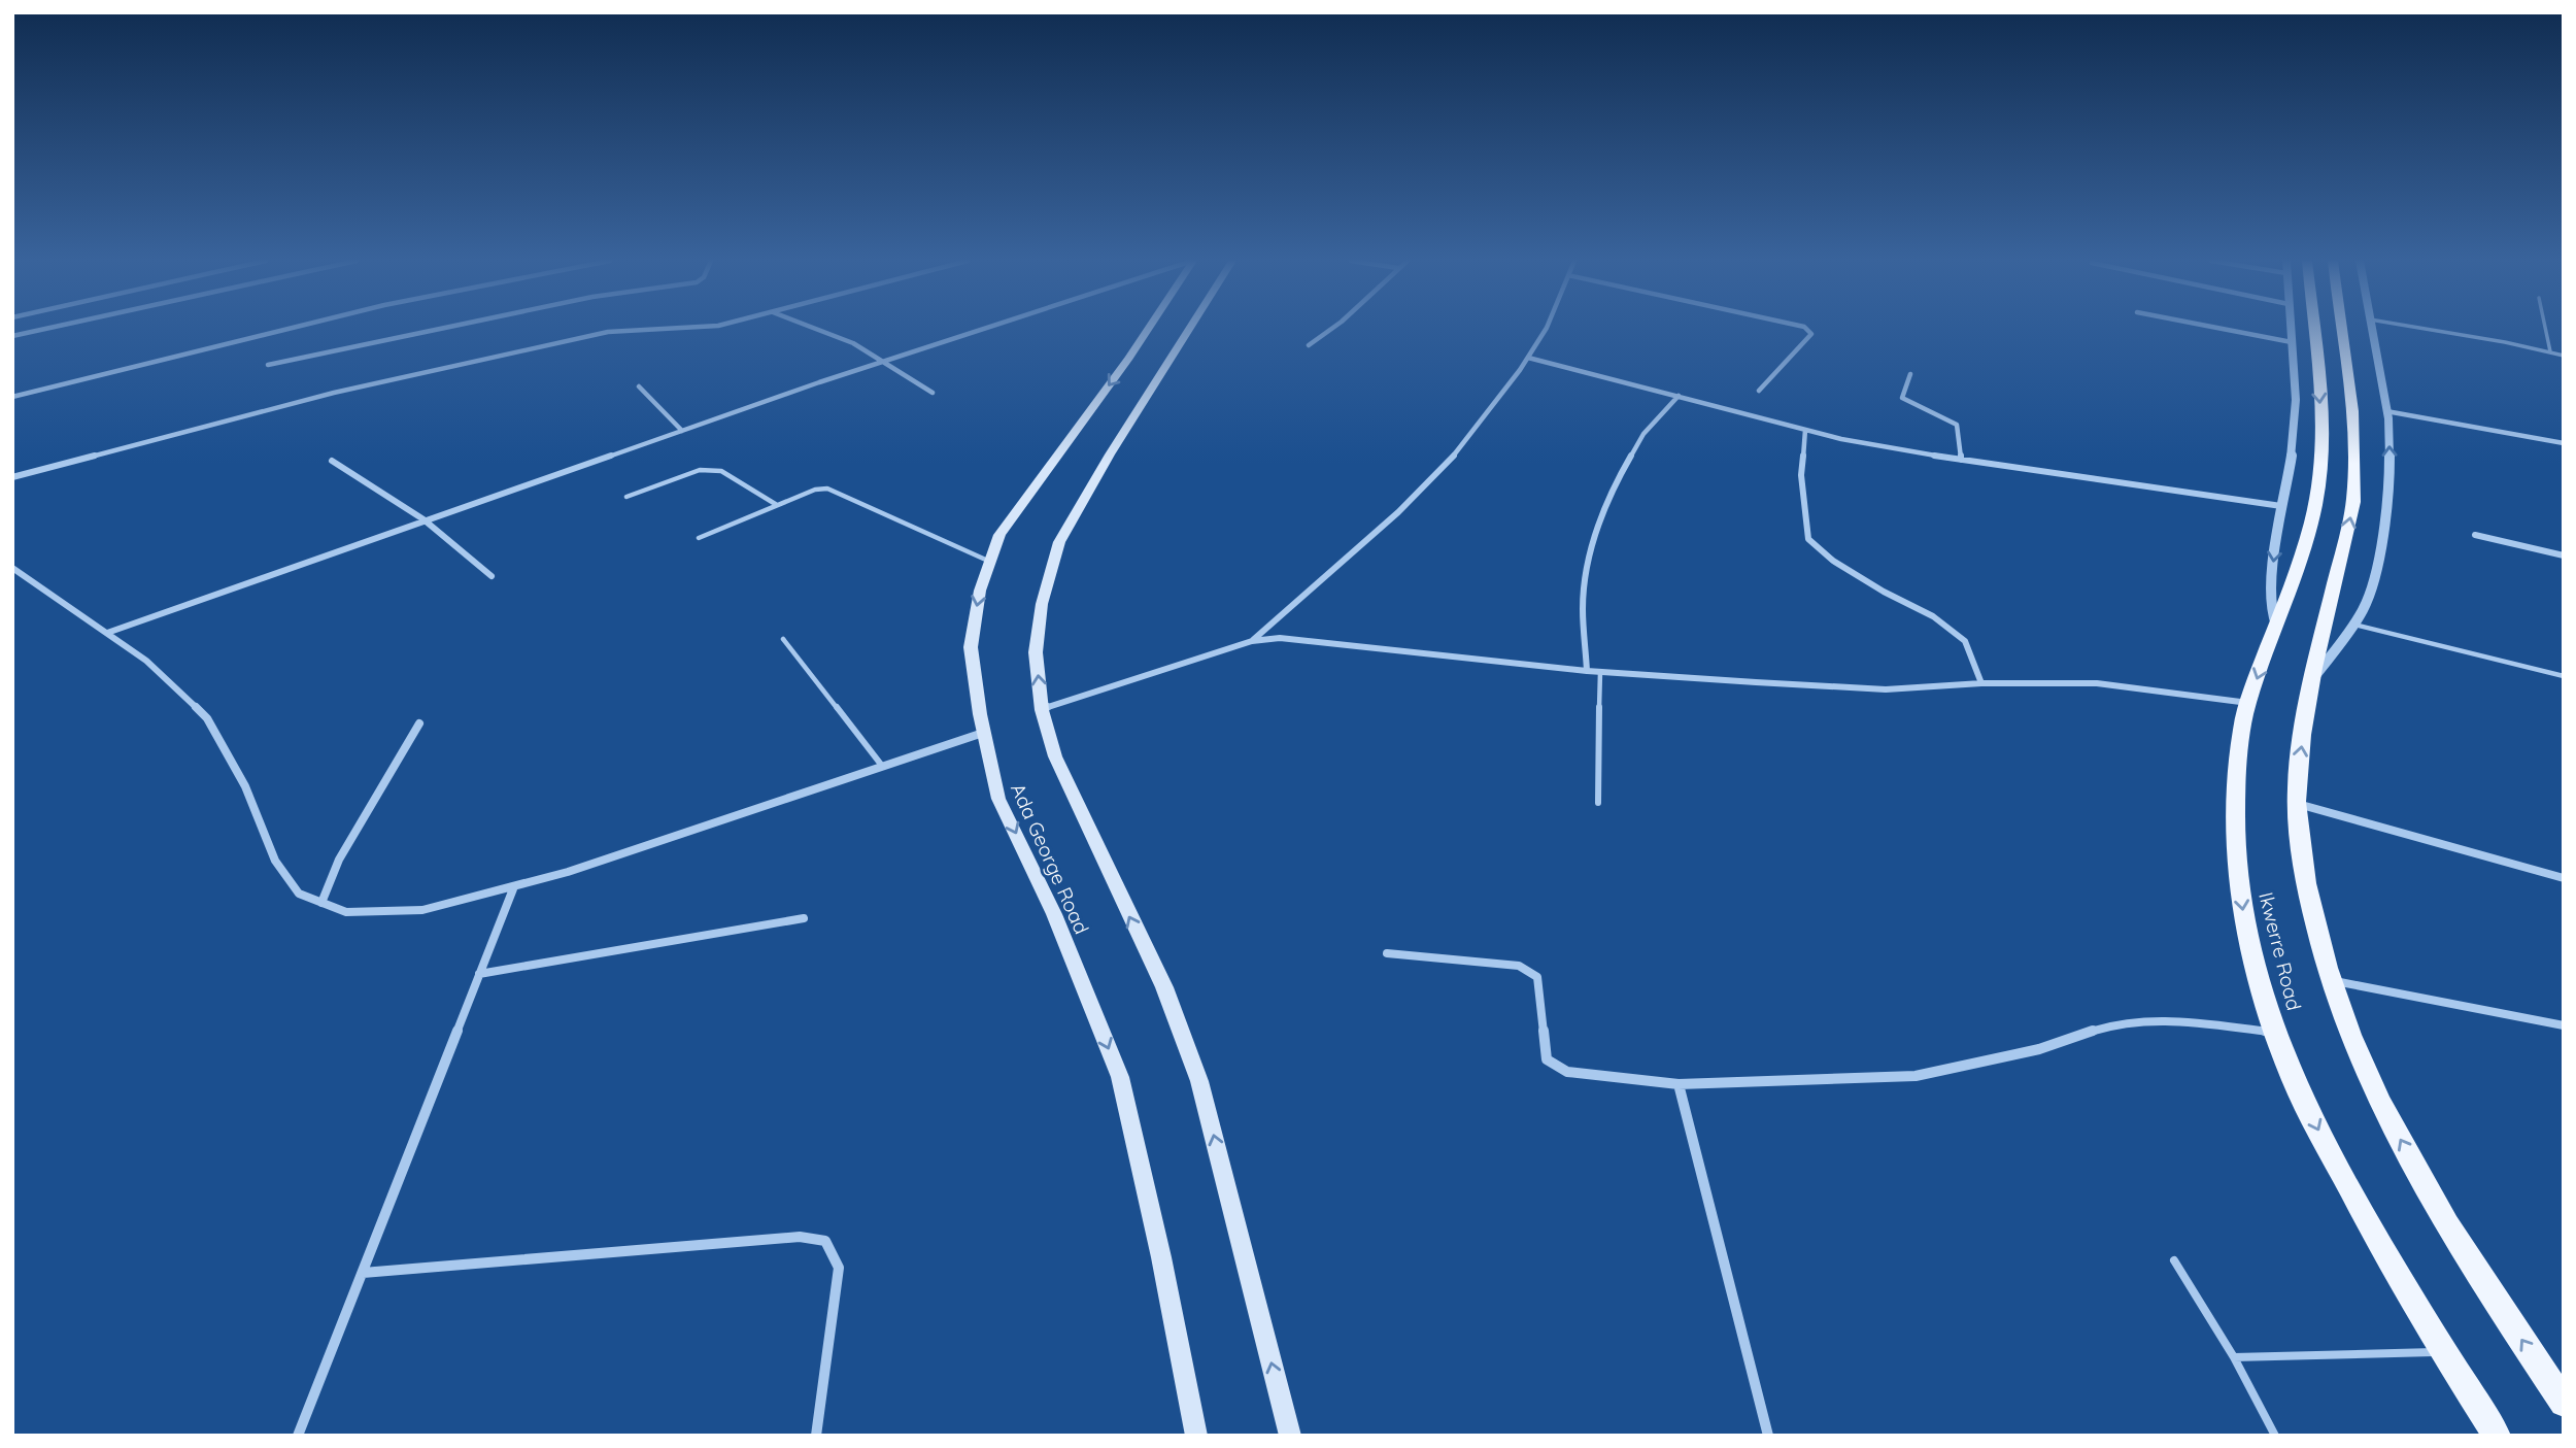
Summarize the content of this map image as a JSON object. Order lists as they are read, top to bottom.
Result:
{
  "streets": {
    "main road": ["Ada George Road", "Ikwerre Road"]
  }
}
